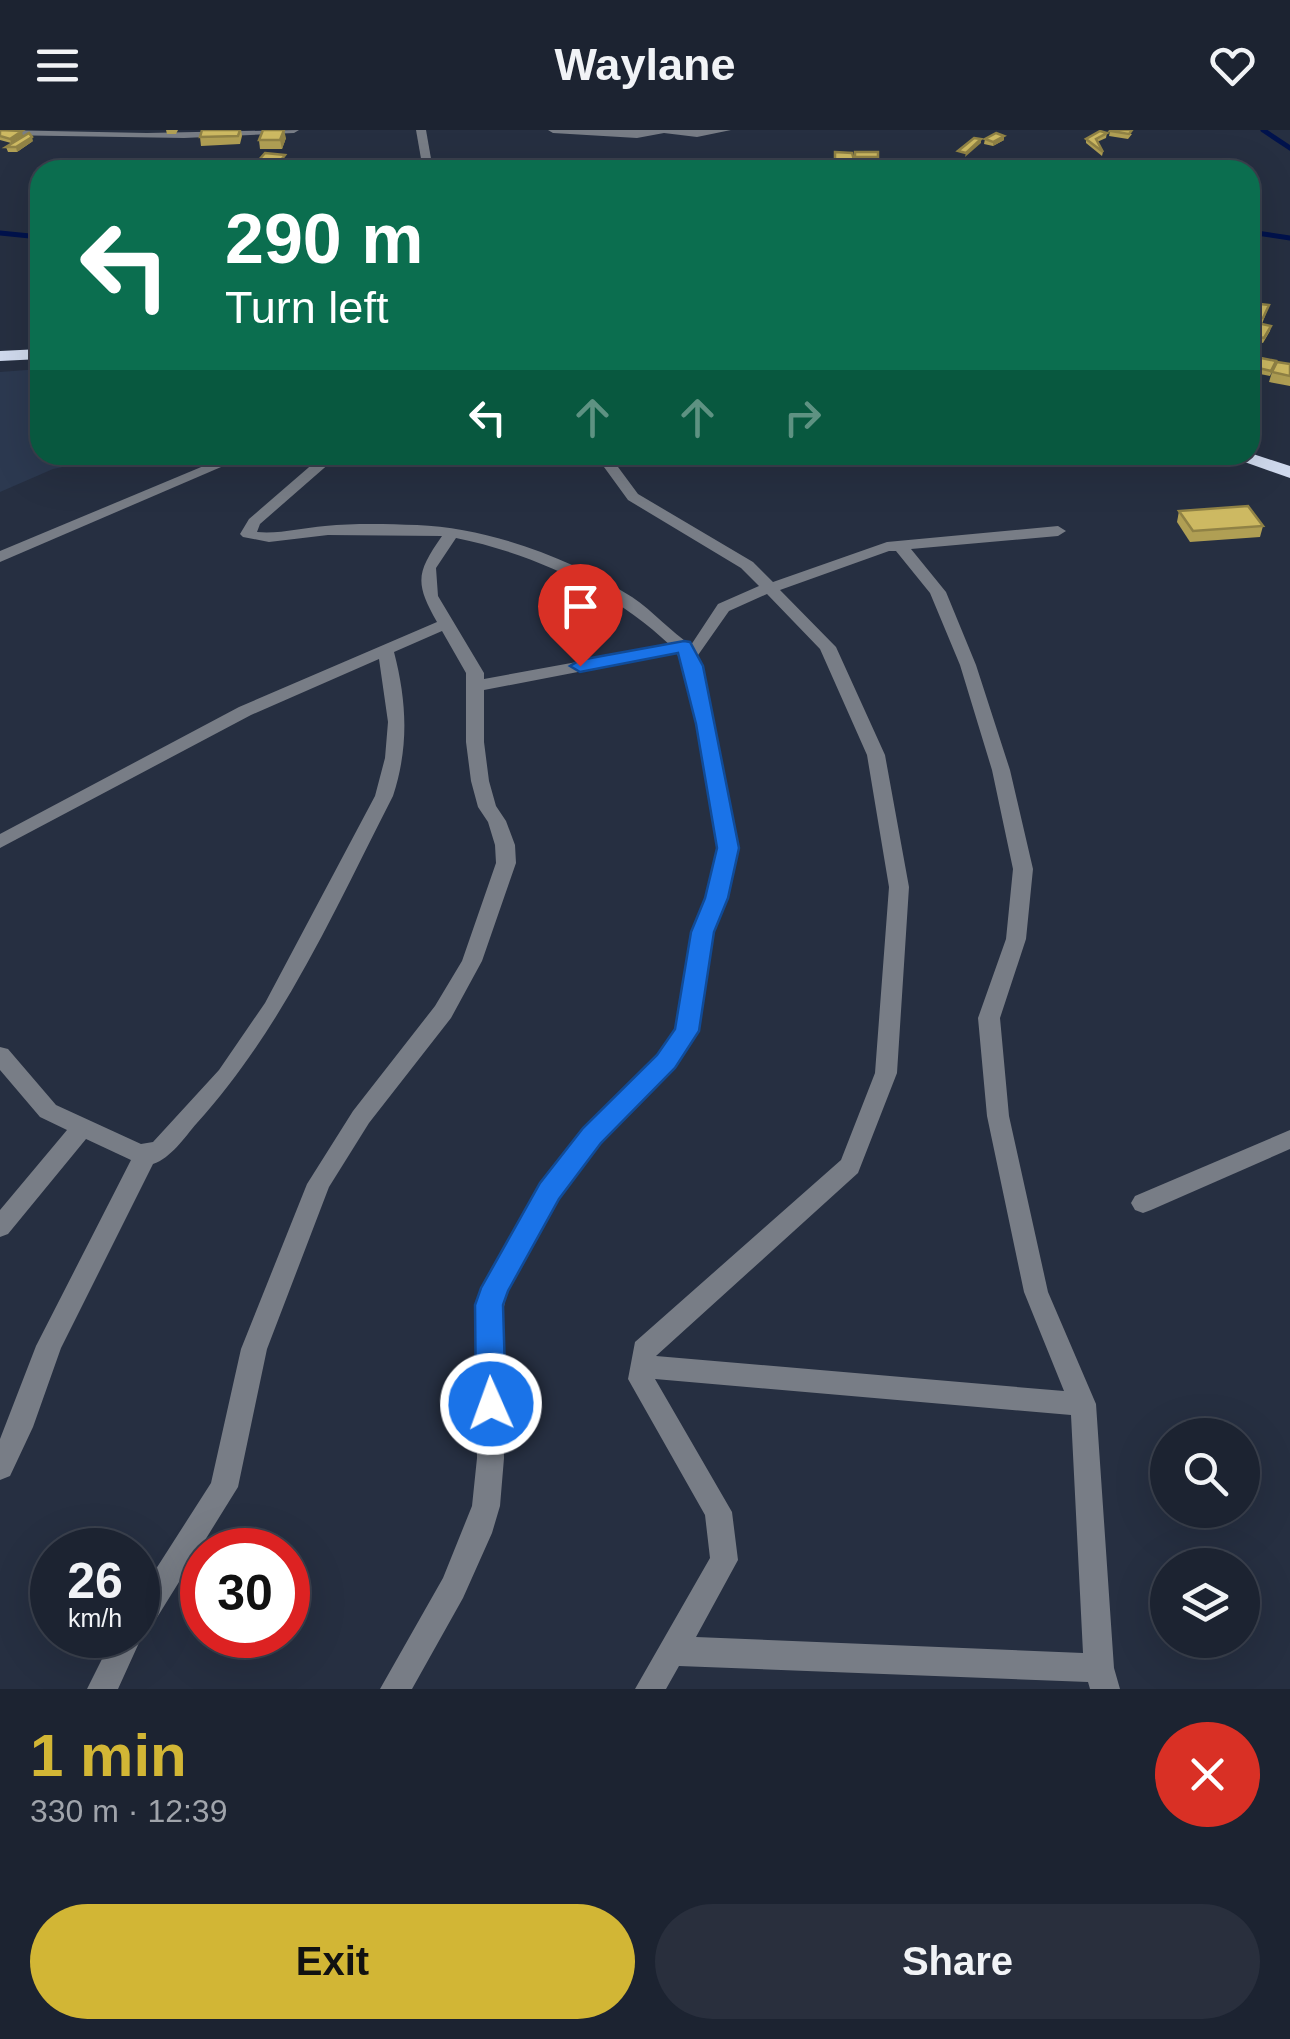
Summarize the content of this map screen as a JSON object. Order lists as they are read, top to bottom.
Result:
{
  "page": {
    "header": "Waylane",
    "turn": ["290 m", "Turn left"],
    "speed": "26 km/h",
    "limit": "30",
    "heading": ["1 min", "330 m · 12:39"],
    "buttons": ["Exit", "Share"]
  }
}
